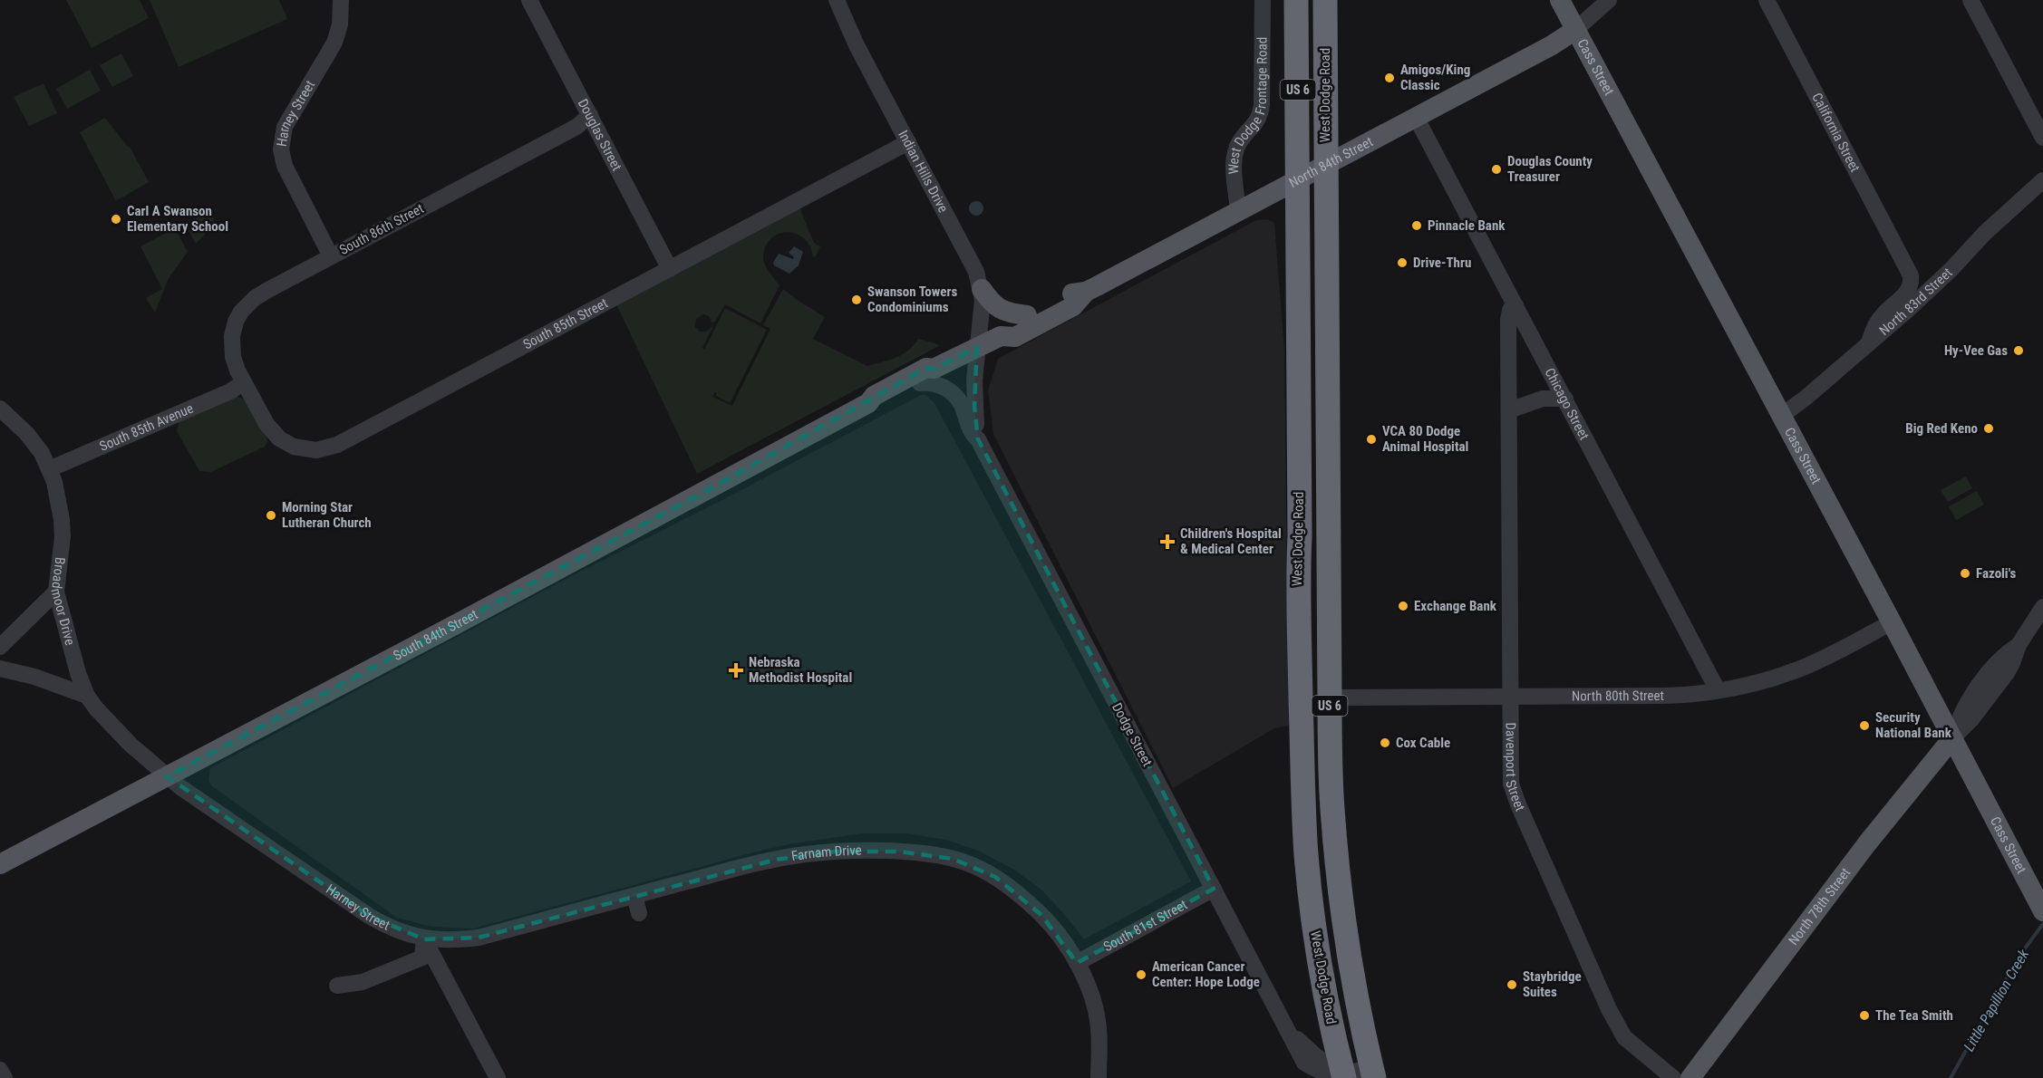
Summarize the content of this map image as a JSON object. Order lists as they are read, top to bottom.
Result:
{
  "streets": {
    "highway": ["US 6", "West Dodge Road"],
    "main road": [
      "Cass Street",
      "North 84th Street",
      "South 84th Street",
      "North 78th Street"
    ],
    "street": [
      "West Dodge Frontage Road",
      "Harney Street",
      "California Street",
      "Douglas Street",
      "Indian Hills Drive",
      "South 86th Street",
      "North 83rd Street",
      "South 85th Street",
      "Chicago Street",
      "South 85th Avenue",
      "Broadmoor Drive",
      "North 80th Street",
      "Dodge Street",
      "Davenport Street",
      "Farnam Drive",
      "South 81st Street"
    ]
  },
  "crossings": [
    ["Cass Street", "North 84th Street"],
    ["Cass Street", "North 83rd Street"],
    ["Cass Street", "North 80th Street"],
    ["Cass Street", "North 78th Street"],
    ["West Dodge Road", "North 84th Street"],
    ["West Dodge Road", "North 80th Street"],
    ["West Dodge Road", "Dodge Street"],
    ["West Dodge Frontage Road", "North 84th Street"],
    ["Harney Street", "South 86th Street"],
    ["Harney Street", "Broadmoor Drive"],
    ["Harney Street", "South 84th Street"],
    ["Harney Street", "Farnam Drive"],
    ["California Street", "North 83rd Street"],
    ["Douglas Street", "South 86th Street"],
    ["Douglas Street", "South 85th Street"],
    ["North 84th Street", "Indian Hills Drive"],
    ["North 84th Street", "Chicago Street"],
    ["North 84th Street", "South 84th Street"],
    ["North 84th Street", "Dodge Street"],
    ["Indian Hills Drive", "South 85th Street"],
    ["Indian Hills Drive", "Dodge Street"],
    ["South 86th Street", "South 85th Street"],
    ["South 86th Street", "South 85th Avenue"],
    ["South 85th Street", "South 85th Avenue"],
    ["Chicago Street", "North 80th Street"],
    ["Chicago Street", "Davenport Street"],
    ["South 85th Avenue", "Broadmoor Drive"],
    ["Broadmoor Drive", "South 84th Street"],
    ["South 84th Street", "Dodge Street"],
    ["North 80th Street", "Davenport Street"],
    ["Dodge Street", "South 81st Street"],
    ["Farnam Drive", "South 81st Street"]
  ],
  "water": ["Little Papillion Creek"],
  "places": {
    "other": [
      "Amigos/King Classic",
      "Douglas County Treasurer",
      "Carl A Swanson Elementary School",
      "Pinnacle Bank",
      "Drive-Thru",
      "Swanson Towers Condominiums",
      "Hy-Vee Gas",
      "Big Red Keno",
      "VCA 80 Dodge Animal Hospital",
      "Morning Star Lutheran Church",
      "Fazoli's",
      "Exchange Bank",
      "Security National Bank",
      "Cox Cable",
      "American Cancer Center: Hope Lodge",
      "Staybridge Suites",
      "The Tea Smith"
    ],
    "health": ["Children's Hospital & Medical Center", "Nebraska Methodist Hospital"]
  }
}
